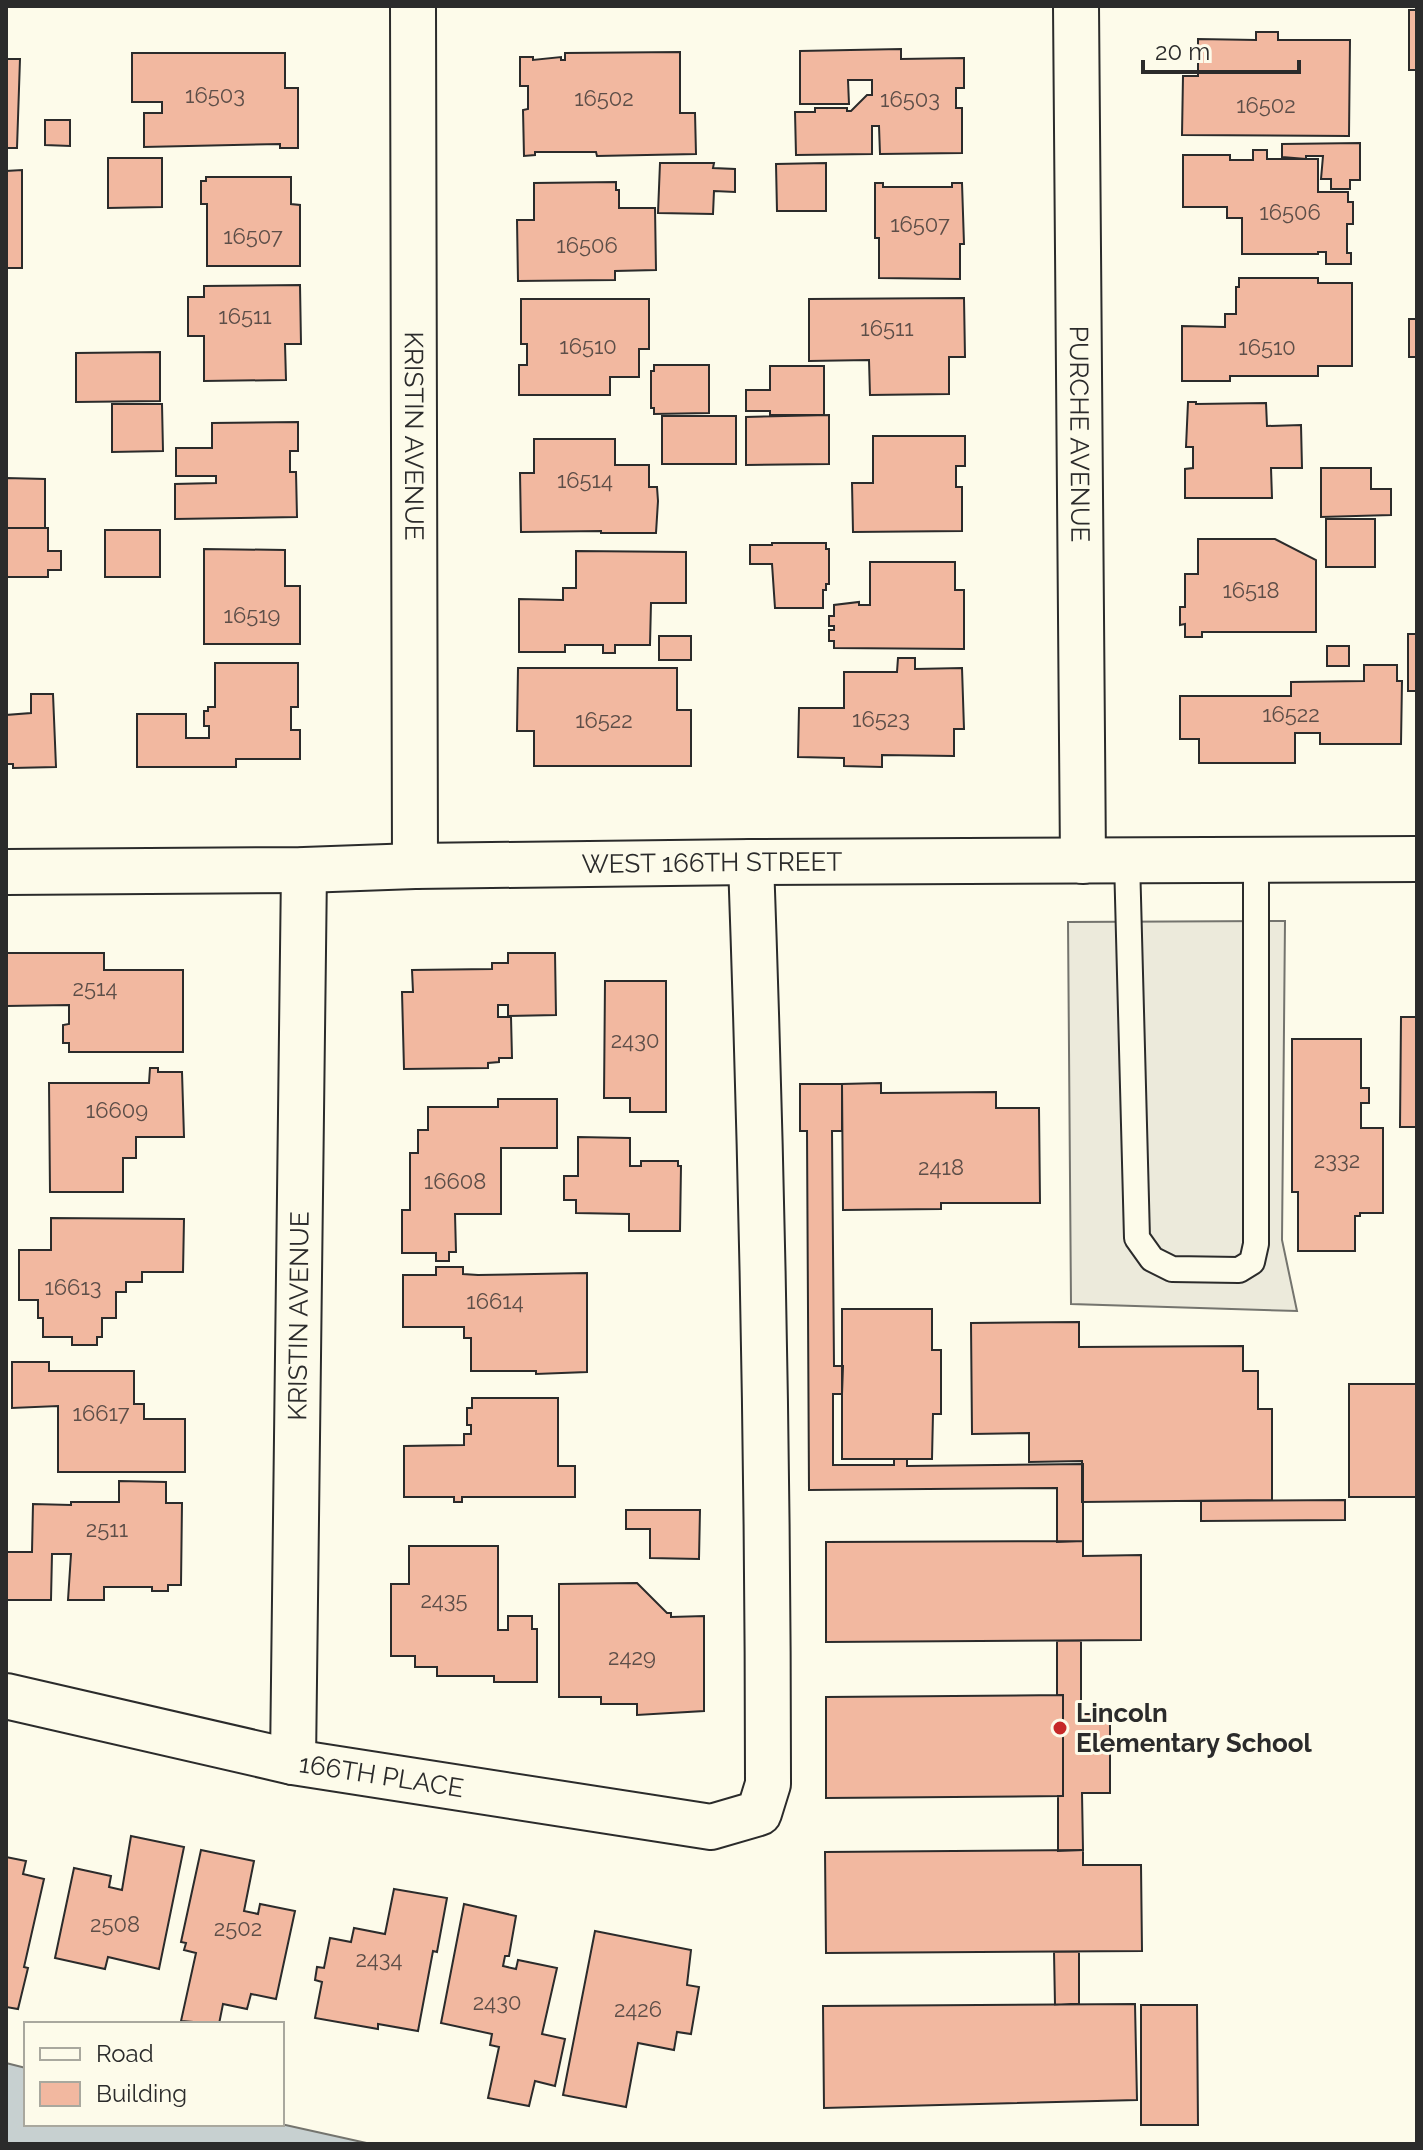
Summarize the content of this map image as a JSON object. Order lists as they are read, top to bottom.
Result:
{
  "streets": {
    "street": [
      "PURCHE AVENUE",
      "KRISTIN AVENUE",
      "WEST 166TH STREET",
      "166TH PLACE"
    ]
  },
  "crossings": [
    ["PURCHE AVENUE", "WEST 166TH STREET"],
    ["KRISTIN AVENUE", "WEST 166TH STREET"],
    ["KRISTIN AVENUE", "166TH PLACE"],
    ["WEST 166TH STREET", "166TH PLACE"]
  ],
  "places": ["Lincoln Elementary School"],
  "house_numbers": [
    "16503",
    "16502",
    "16503",
    "16502",
    "16506",
    "16507",
    "16507",
    "16506",
    "16511",
    "16511",
    "16510",
    "16510",
    "16514",
    "16518",
    "16519",
    "16522",
    "16523",
    "16522",
    "2514",
    "2430",
    "16609",
    "2332",
    "2418",
    "16608",
    "16613",
    "16614",
    "16617",
    "2511",
    "2435",
    "2429",
    "2508",
    "2502",
    "2434",
    "2430",
    "2426"
  ],
  "legend": ["Road", "Building"],
  "scale_bar": "20 m"
}
